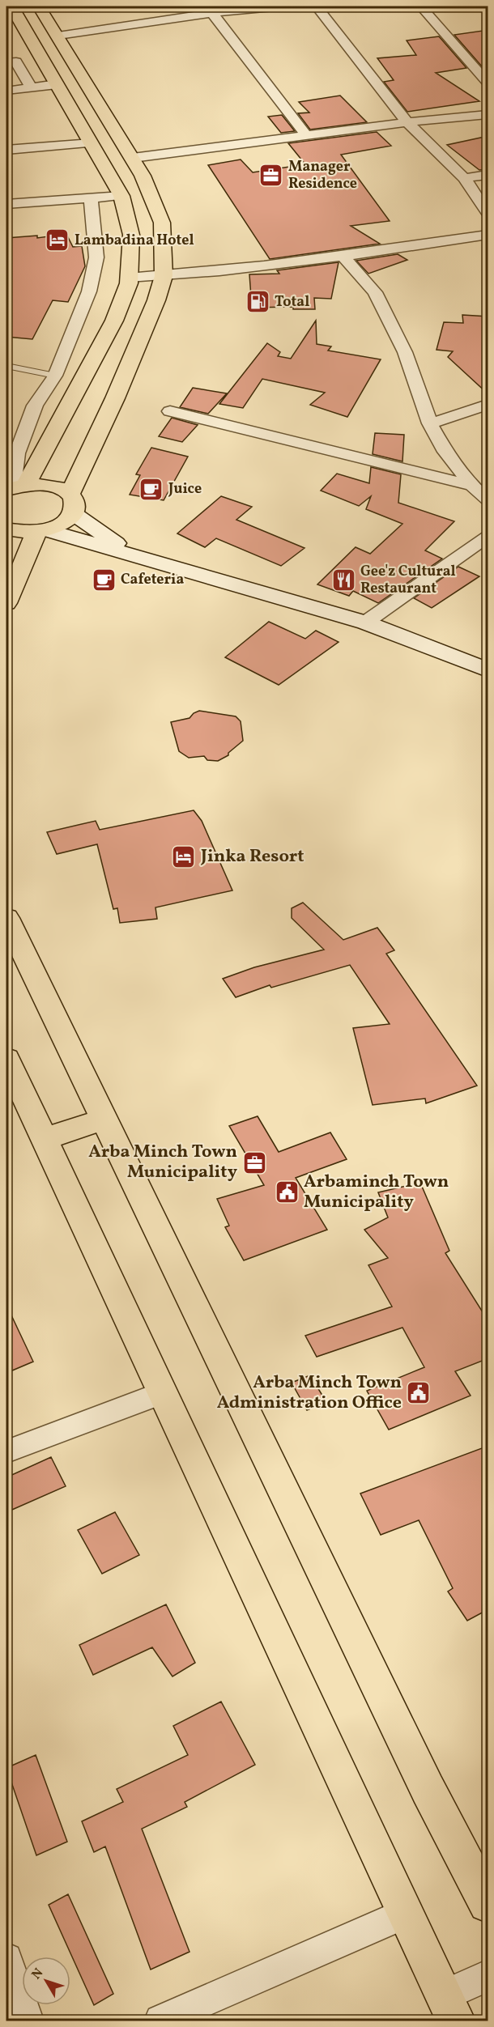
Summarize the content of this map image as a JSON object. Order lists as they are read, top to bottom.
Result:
{
  "places": {
    "office": ["Manager Residence", "Arba Minch Town Municipality"],
    "hotel": ["Lambadina Hotel", "Jinka Resort"],
    "fuel station": ["Total"],
    "cafe": ["Juice", "Cafeteria"],
    "restaurant": ["Gee'z Cultural Restaurant"],
    "public building": ["Arbaminch Town Municipality", "Arba Minch Town Administration Office"]
  },
  "north": "top left"
}
